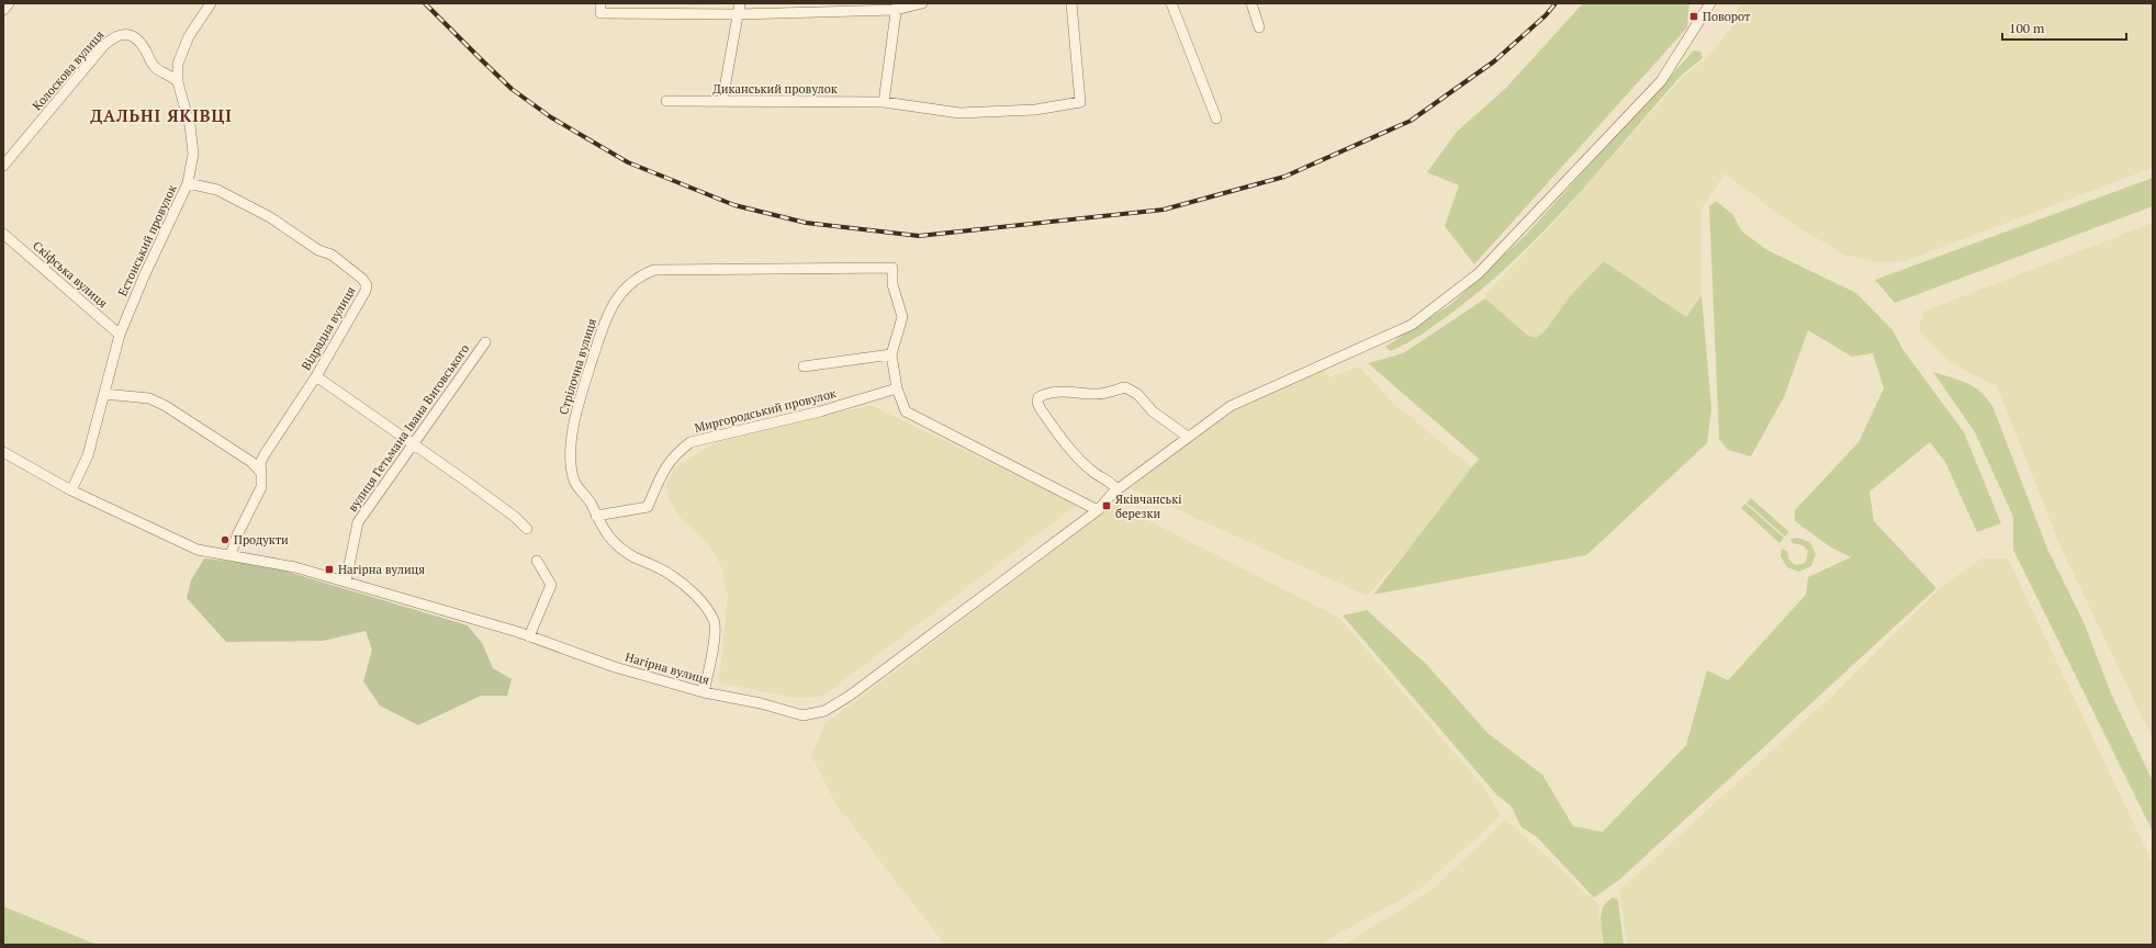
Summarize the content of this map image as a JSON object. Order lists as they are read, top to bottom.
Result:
{
  "streets": {
    "street": [
      "Колоскова вулиця",
      "Диканський провулок",
      "Естонський провулок",
      "Скіфська вулиця",
      "Відрадна вулиця",
      "Стрілочна вулиця",
      "Миргородський провулок",
      "вулиця Гетьмана Івана Виговського",
      "Нагірна вулиця"
    ]
  },
  "crossings": [
    ["Колоскова вулиця", "Естонський провулок"],
    ["Естонський провулок", "Скіфська вулиця"],
    ["Естонський провулок", "Відрадна вулиця"],
    ["Естонський провулок", "Нагірна вулиця"],
    ["Відрадна вулиця", "Нагірна вулиця"],
    ["Стрілочна вулиця", "Миргородський провулок"],
    ["Стрілочна вулиця", "Нагірна вулиця"],
    ["вулиця Гетьмана Івана Виговського", "Нагірна вулиця"]
  ],
  "districts": ["ДАЛЬНІ ЯКІВЦІ"],
  "places": {
    "transit": ["Поворот", "Яківчанські березки", "Нагірна вулиця"],
    "other": ["Продукти"]
  },
  "scale_bar": "100 m"
}
